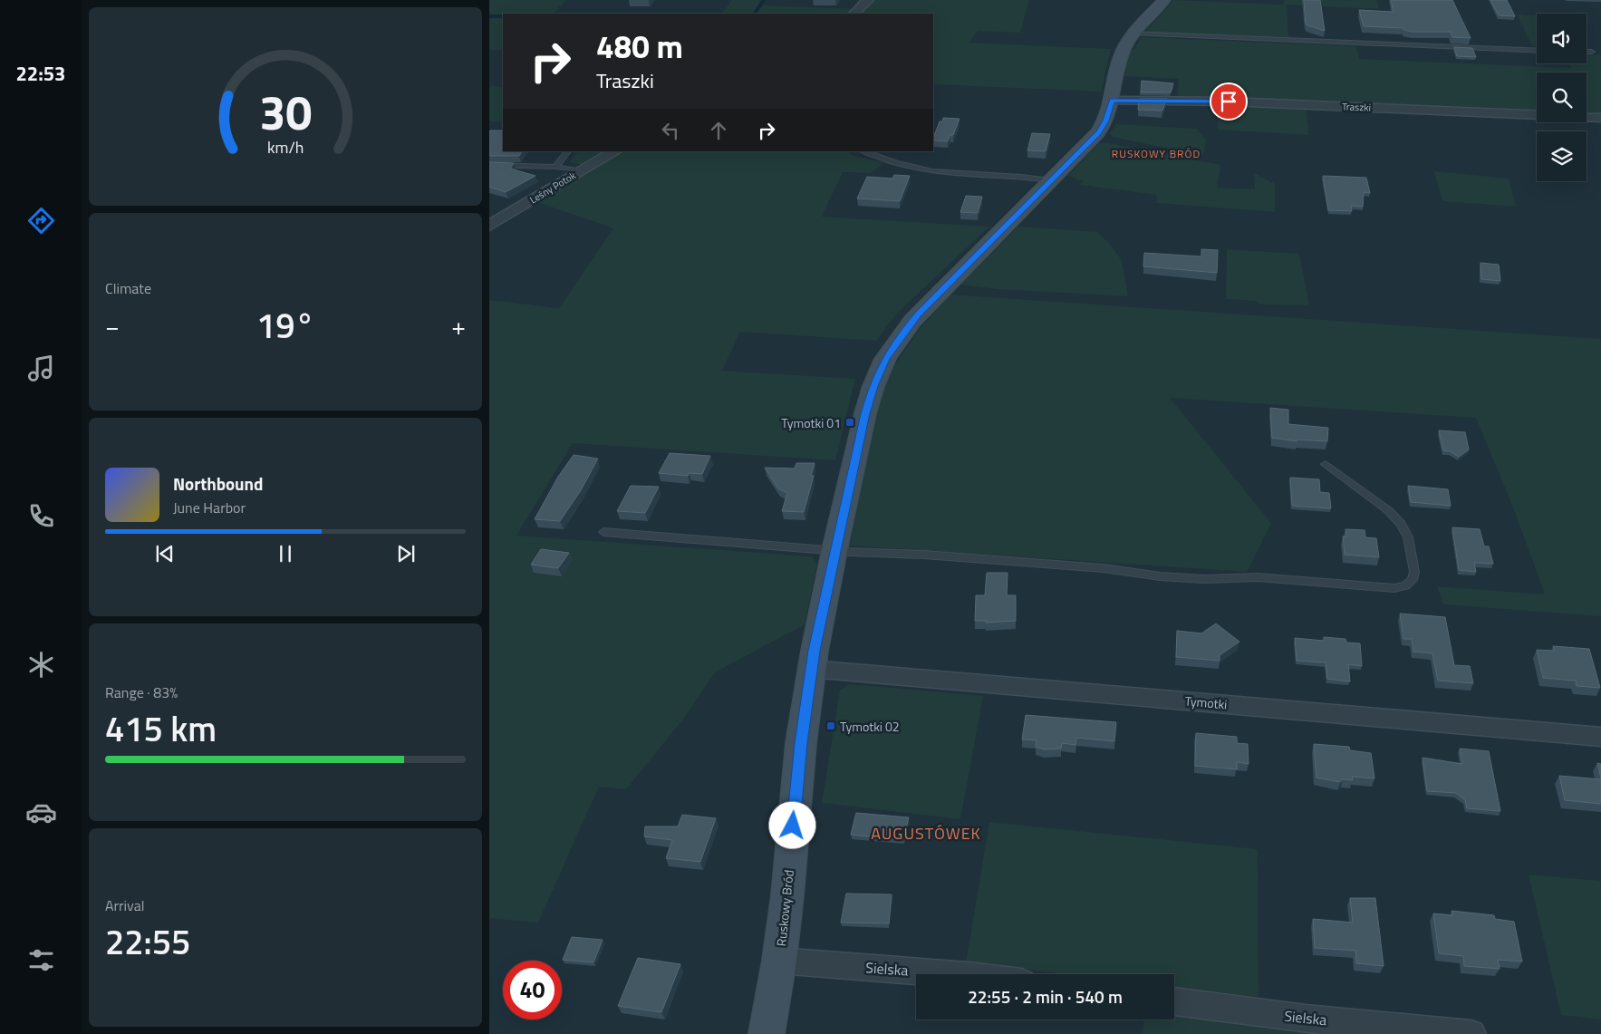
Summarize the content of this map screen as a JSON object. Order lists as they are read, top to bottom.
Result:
{
  "streets": {
    "street": [
      "Traszki",
      "Leśny Potok",
      "Tymotki",
      "Ruskowy Bród",
      "Sielska"
    ]
  },
  "crossings": [
    ["Traszki", "Ruskowy Bród"],
    ["Tymotki", "Ruskowy Bród"],
    ["Ruskowy Bród", "Sielska"]
  ],
  "districts": ["RUSKOWY BRÓD", "AUGUSTÓWEK"],
  "places": {
    "transit": ["Tymotki 01", "Tymotki 02"]
  },
  "page": {
    "tabs": "22:53",
    "turn": ["480 m", "Traszki"],
    "tile": [
      "Climate",
      ["Range · 83%", "415 km"],
      ["Arrival", "22:55"]
    ],
    "heat": ["−", "19°", "+"],
    "song": ["Northbound", "June Harbor"],
    "limit": "40",
    "trip": "22:55 · 2 min · 540 m",
    "gauge": ["30", "km/h"]
  }
}
